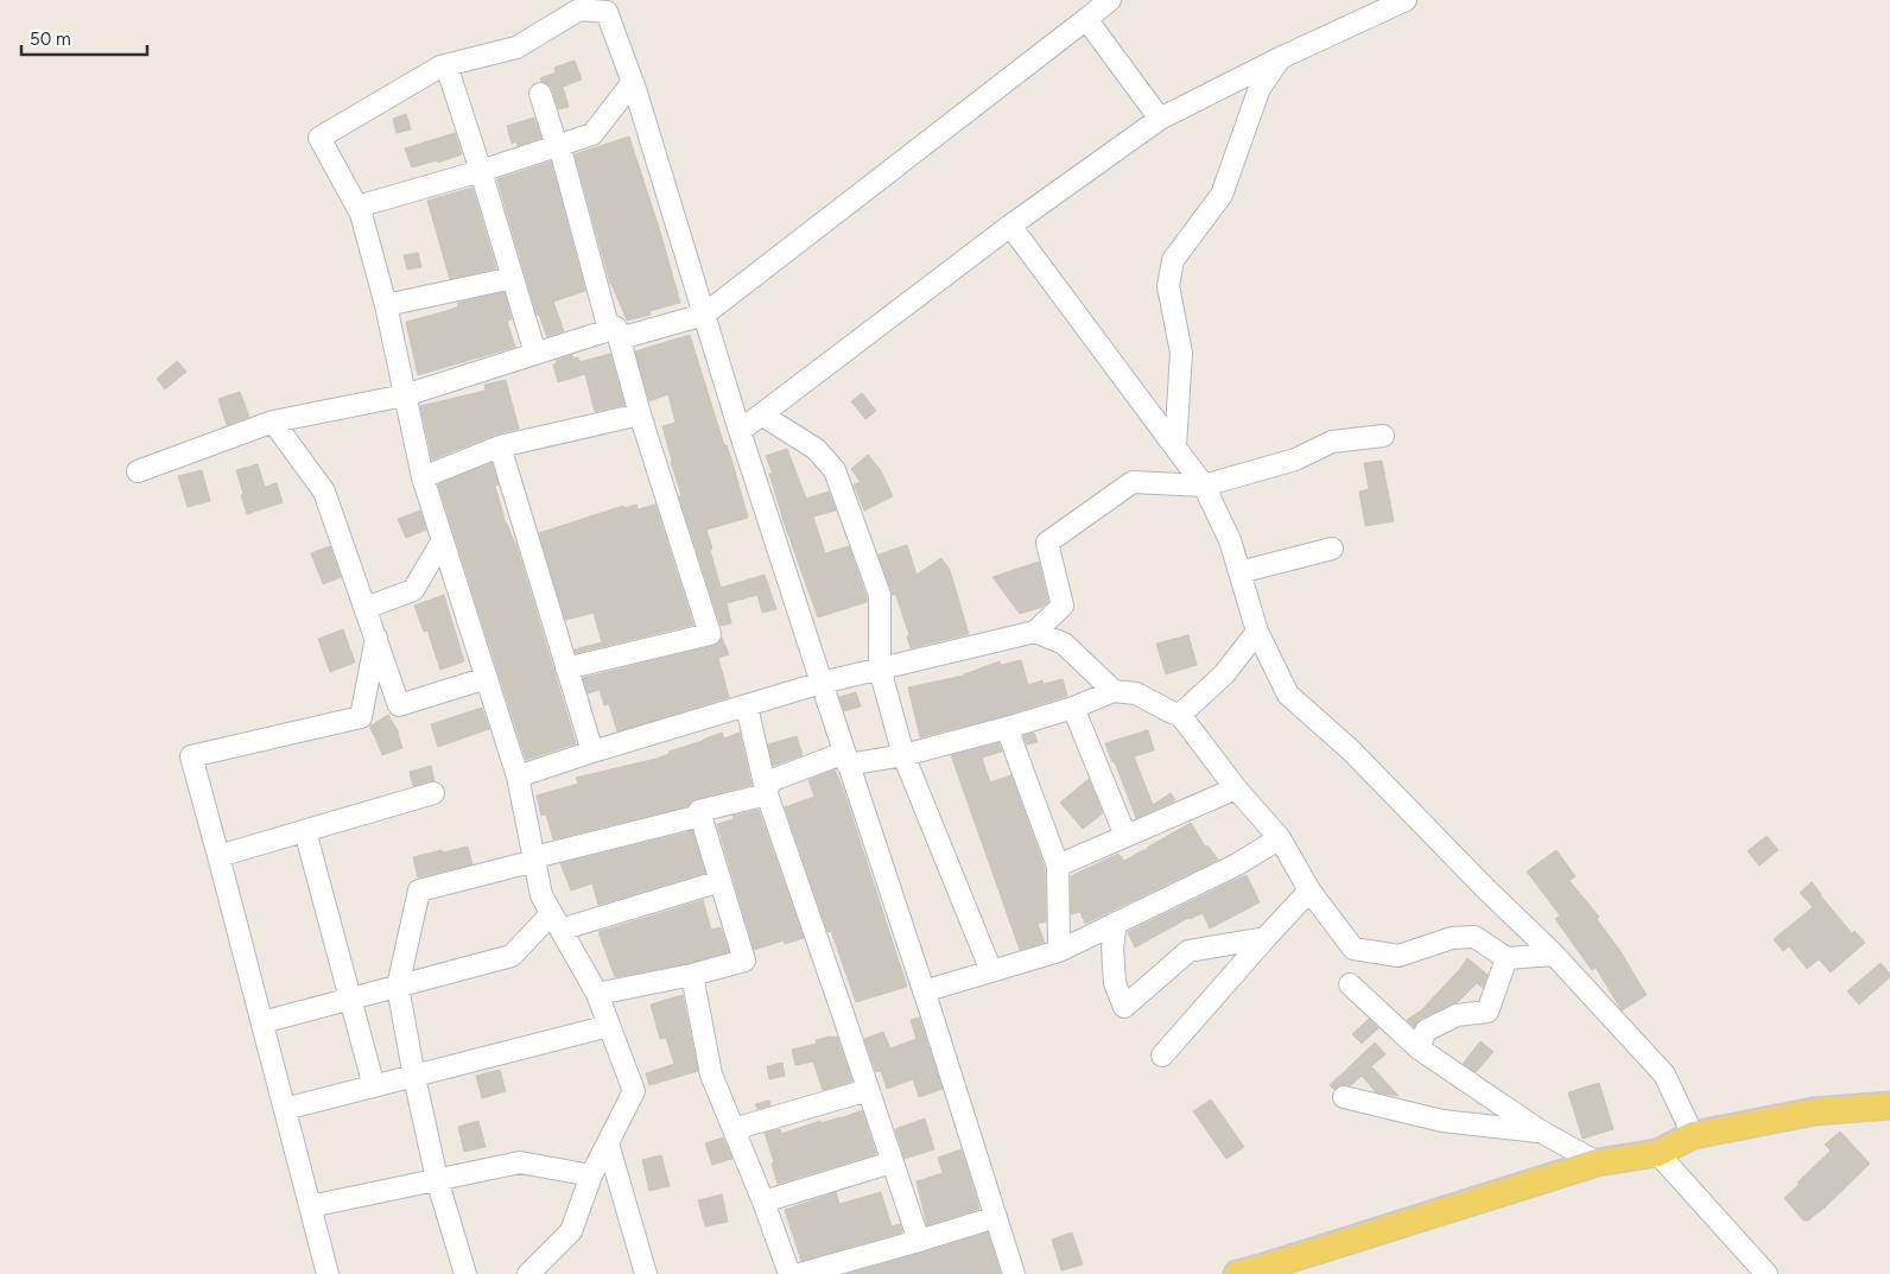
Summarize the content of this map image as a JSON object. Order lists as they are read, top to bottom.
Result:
{
  "scale_bar": "50 m"
}
